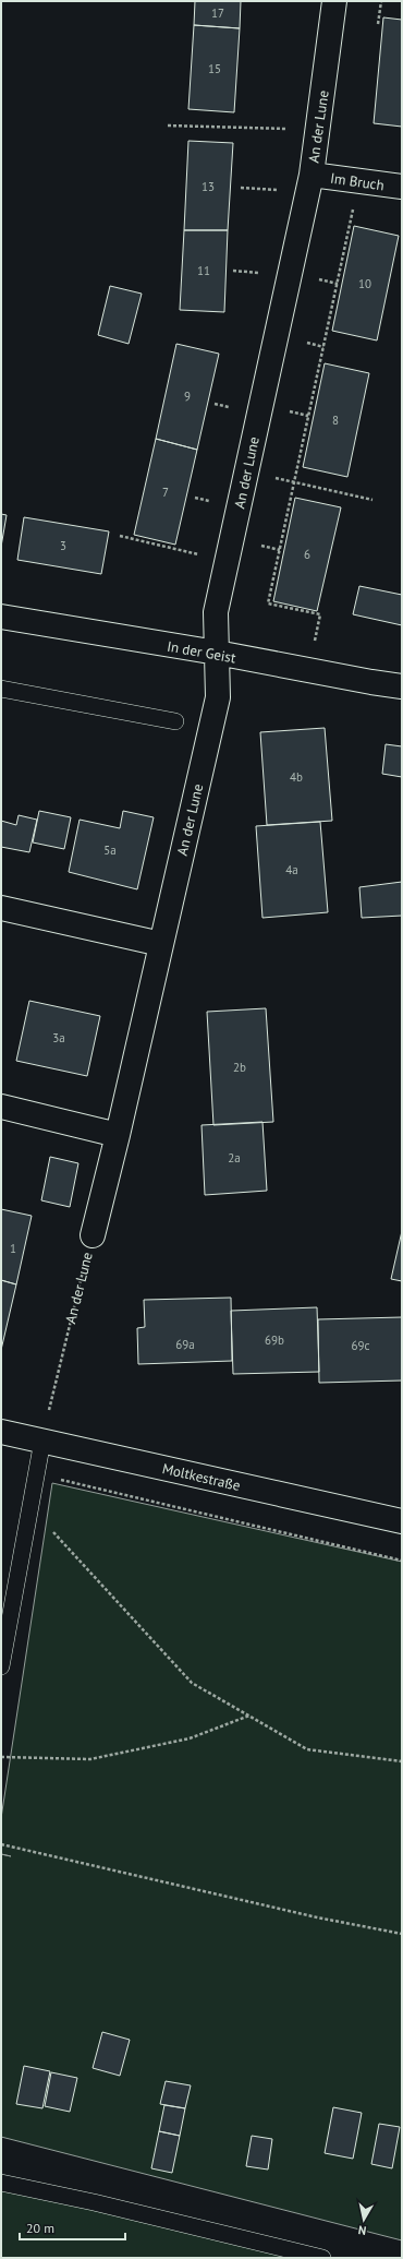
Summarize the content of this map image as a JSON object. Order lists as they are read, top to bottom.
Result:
{
  "streets": {
    "street": [
      "An der Lune",
      "Im Bruch",
      "In der Geist",
      "Moltkestraße"
    ]
  },
  "crossings": [
    ["An der Lune", "Im Bruch"],
    ["An der Lune", "In der Geist"],
    ["An der Lune", "Moltkestraße"]
  ],
  "house_numbers": [
    "17",
    "15",
    "13",
    "11",
    "10",
    "9",
    "8",
    "7",
    "3",
    "6",
    "4b",
    "5a",
    "4a",
    "3a",
    "2b",
    "2a",
    "1",
    "69b",
    "69a",
    "69c"
  ],
  "scale_bar": "20 m",
  "north": "bottom"
}
